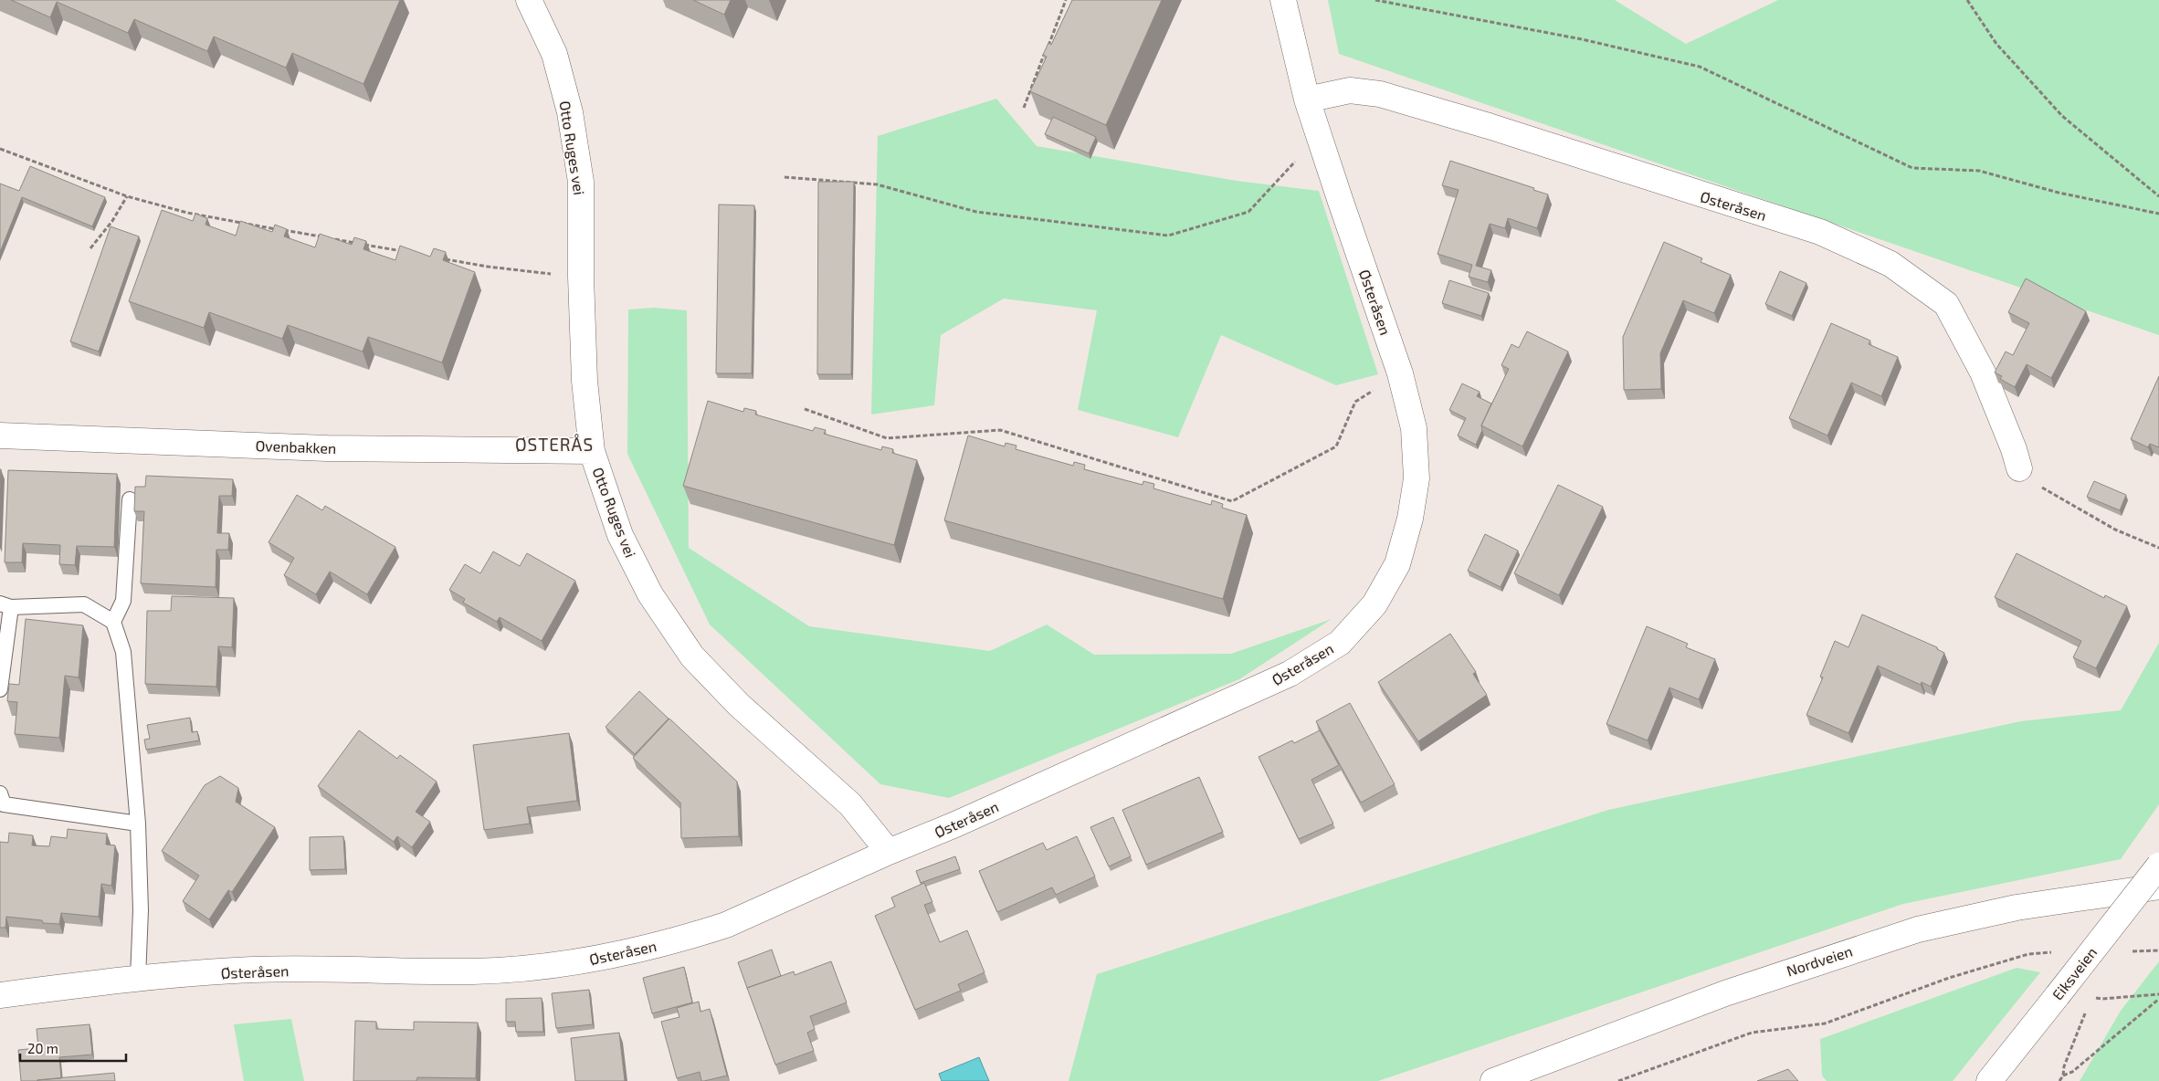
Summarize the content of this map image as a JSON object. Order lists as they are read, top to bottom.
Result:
{
  "streets": {
    "street": [
      "Otto Ruges vei",
      "Østeråsen",
      "Ovenbakken",
      "Nordveien",
      "Eiksveien"
    ]
  },
  "crossings": [
    ["Otto Ruges vei", "Østeråsen"],
    ["Otto Ruges vei", "Ovenbakken"]
  ],
  "districts": ["ØSTERÅS"],
  "scale_bar": "20 m"
}
